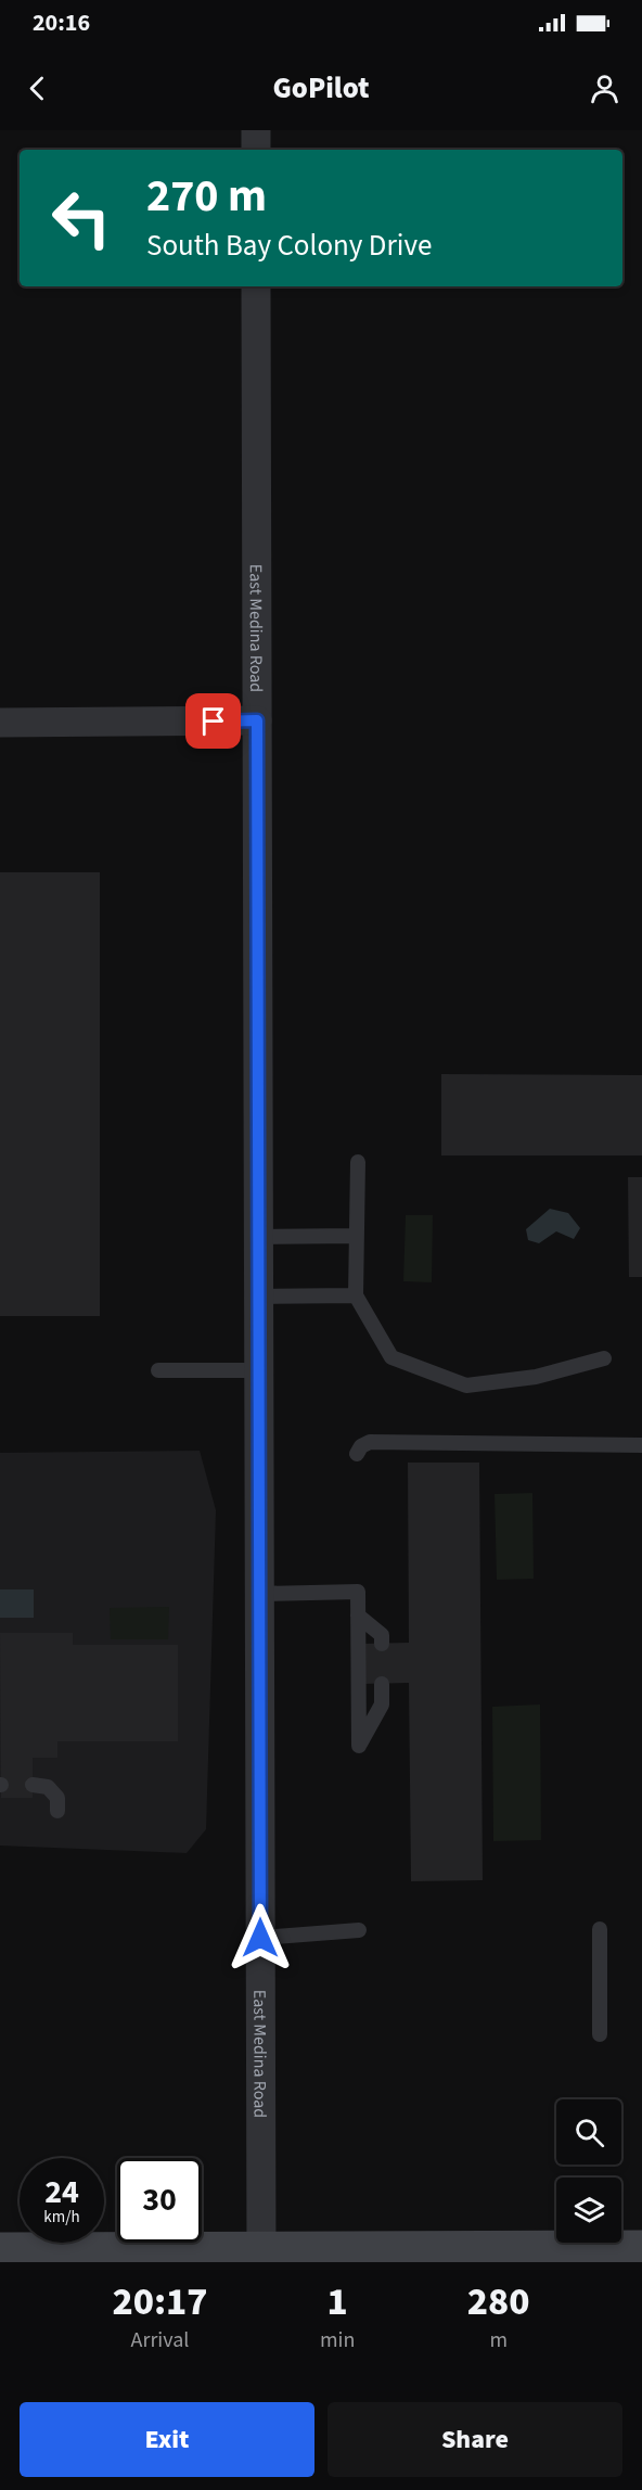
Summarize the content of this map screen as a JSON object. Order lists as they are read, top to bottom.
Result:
{
  "streets": {
    "street": ["East Medina Road"]
  },
  "page": {
    "status": "20:16",
    "header": "GoPilot",
    "turn": ["270 m", "South Bay Colony Drive"],
    "speed": "24 km/h",
    "limit": "30",
    "eta": [
      "20:17",
      "Arrival",
      "1",
      "min",
      "280",
      "m"
    ],
    "buttons": ["Exit", "Share"]
  }
}
